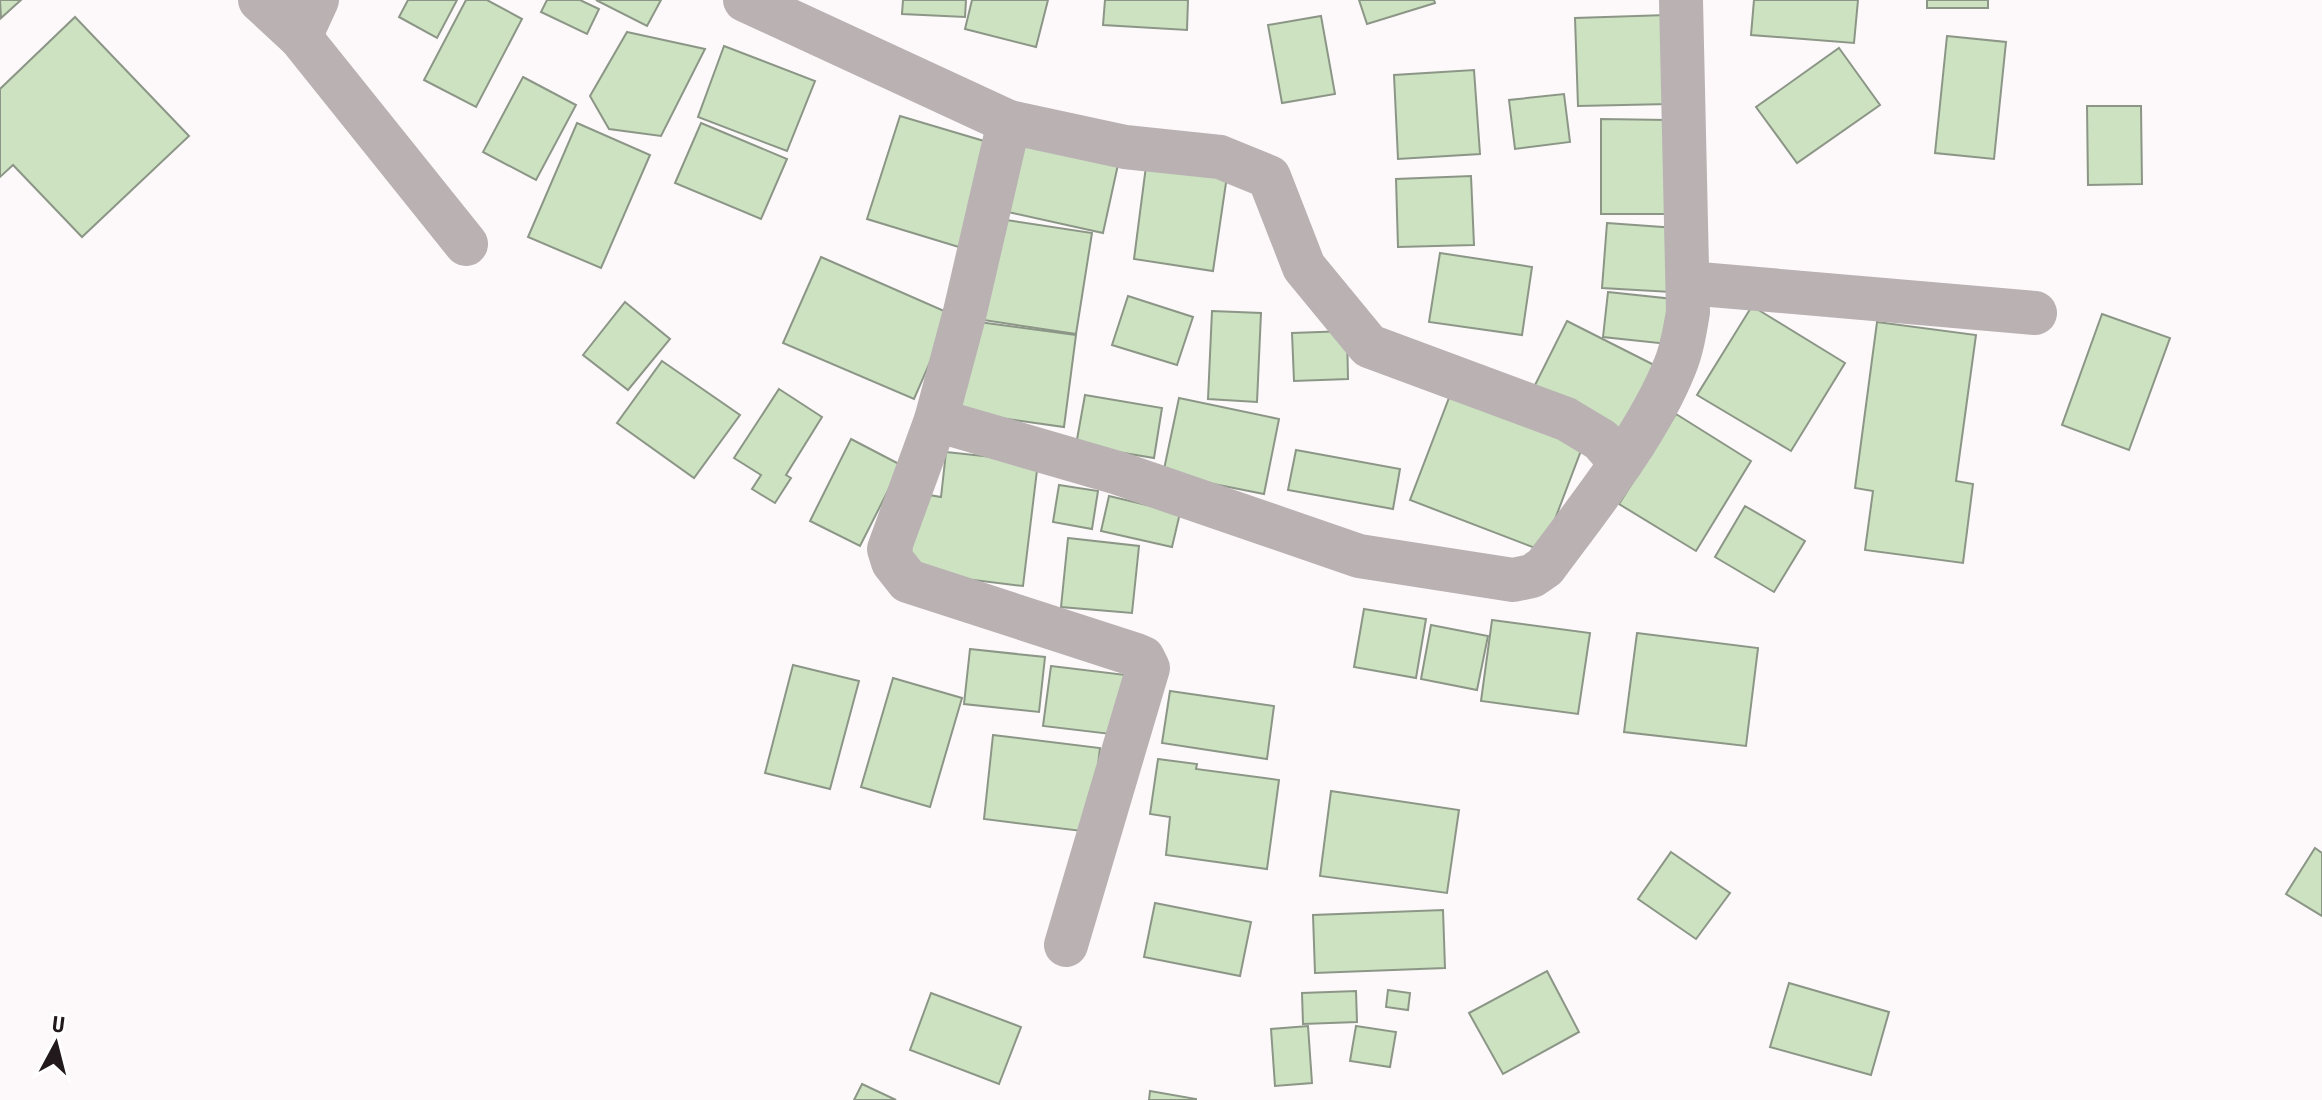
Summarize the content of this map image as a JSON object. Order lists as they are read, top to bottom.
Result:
{
  "north": "top"
}
